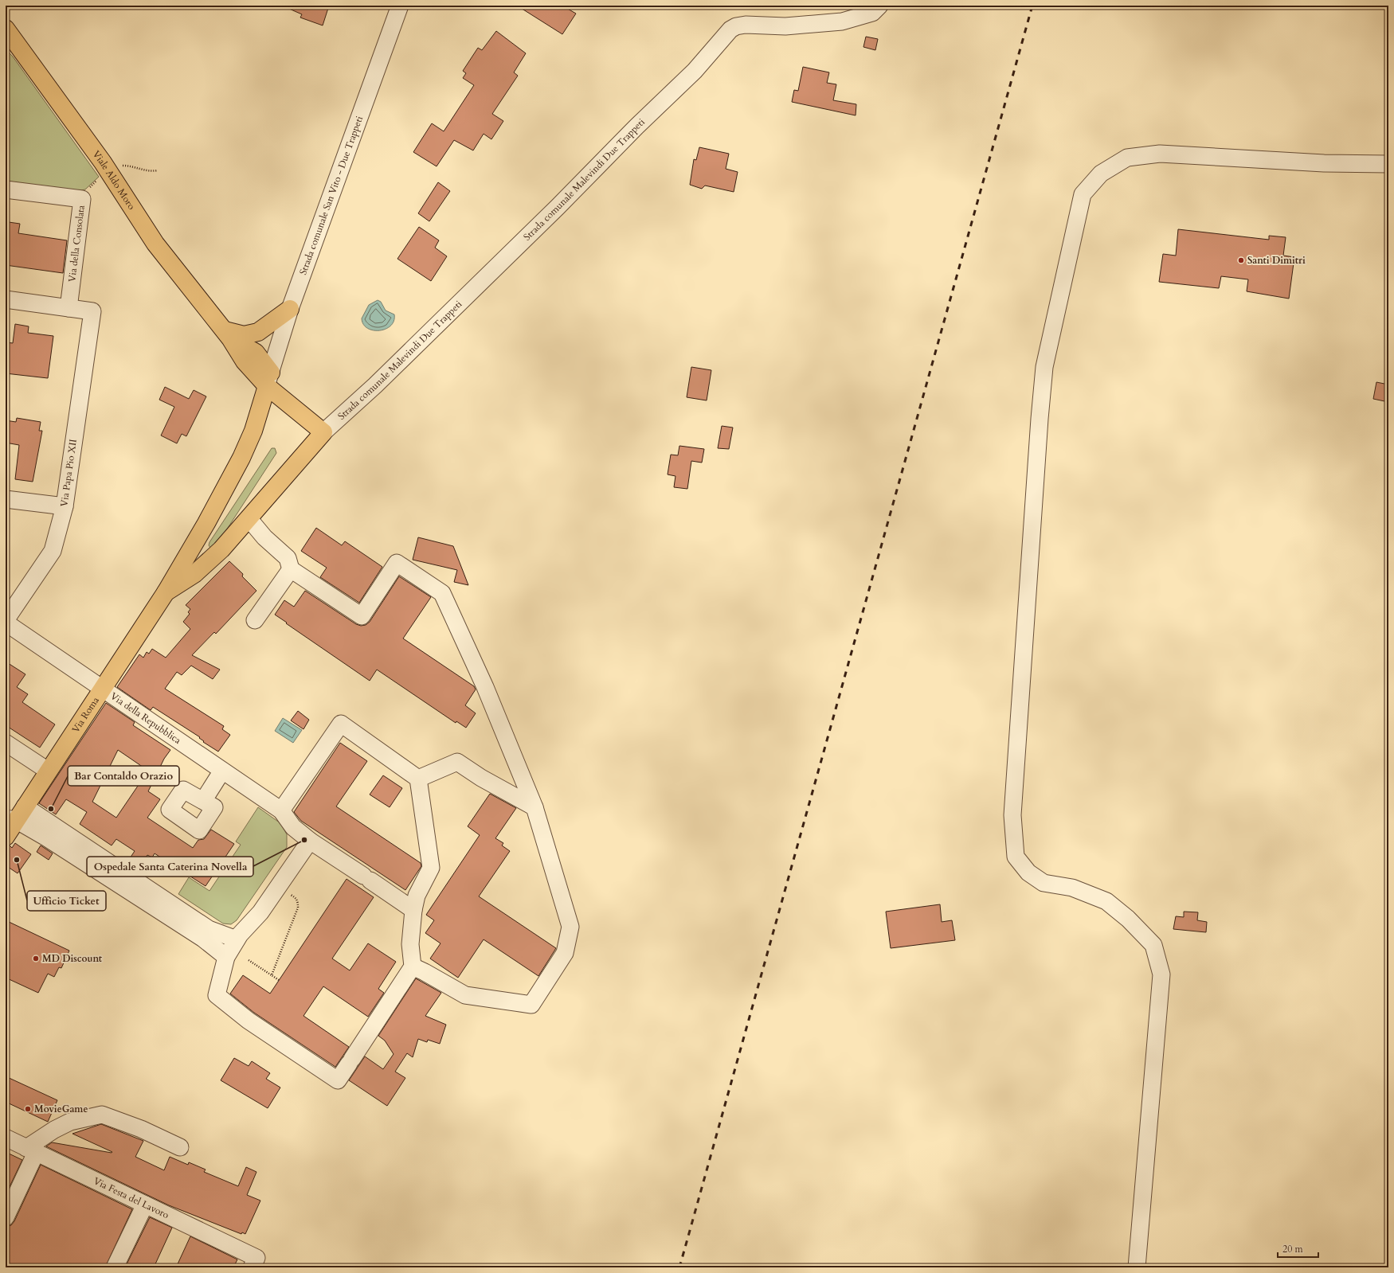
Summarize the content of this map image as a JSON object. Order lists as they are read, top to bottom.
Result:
{
  "streets": {
    "main road": ["Viale Aldo Moro", "Via Roma"],
    "street": [
      "Strada comunale Malevindi Due Trappeti",
      "Strada comunale San Vito - Due Trappeti",
      "Via della Consolata",
      "Via Papa Pio XII",
      "Via della Repubblica",
      "Via Festa del Lavoro"
    ]
  },
  "crossings": [
    ["Strada comunale Malevindi Due Trappeti", "Viale Aldo Moro"],
    ["Viale Aldo Moro", "Strada comunale San Vito - Due Trappeti"],
    ["Viale Aldo Moro", "Via Roma"],
    ["Strada comunale San Vito - Due Trappeti", "Via Roma"],
    ["Via della Consolata", "Via Papa Pio XII"],
    ["Via Roma", "Via della Repubblica"]
  ],
  "places": [
    "Santi Dimitri",
    "Bar Contaldo Orazio",
    "Ospedale Santa Caterina Novella",
    "Ufficio Ticket",
    "MD Discount",
    "MovieGame"
  ],
  "scale_bar": "20 m"
}
